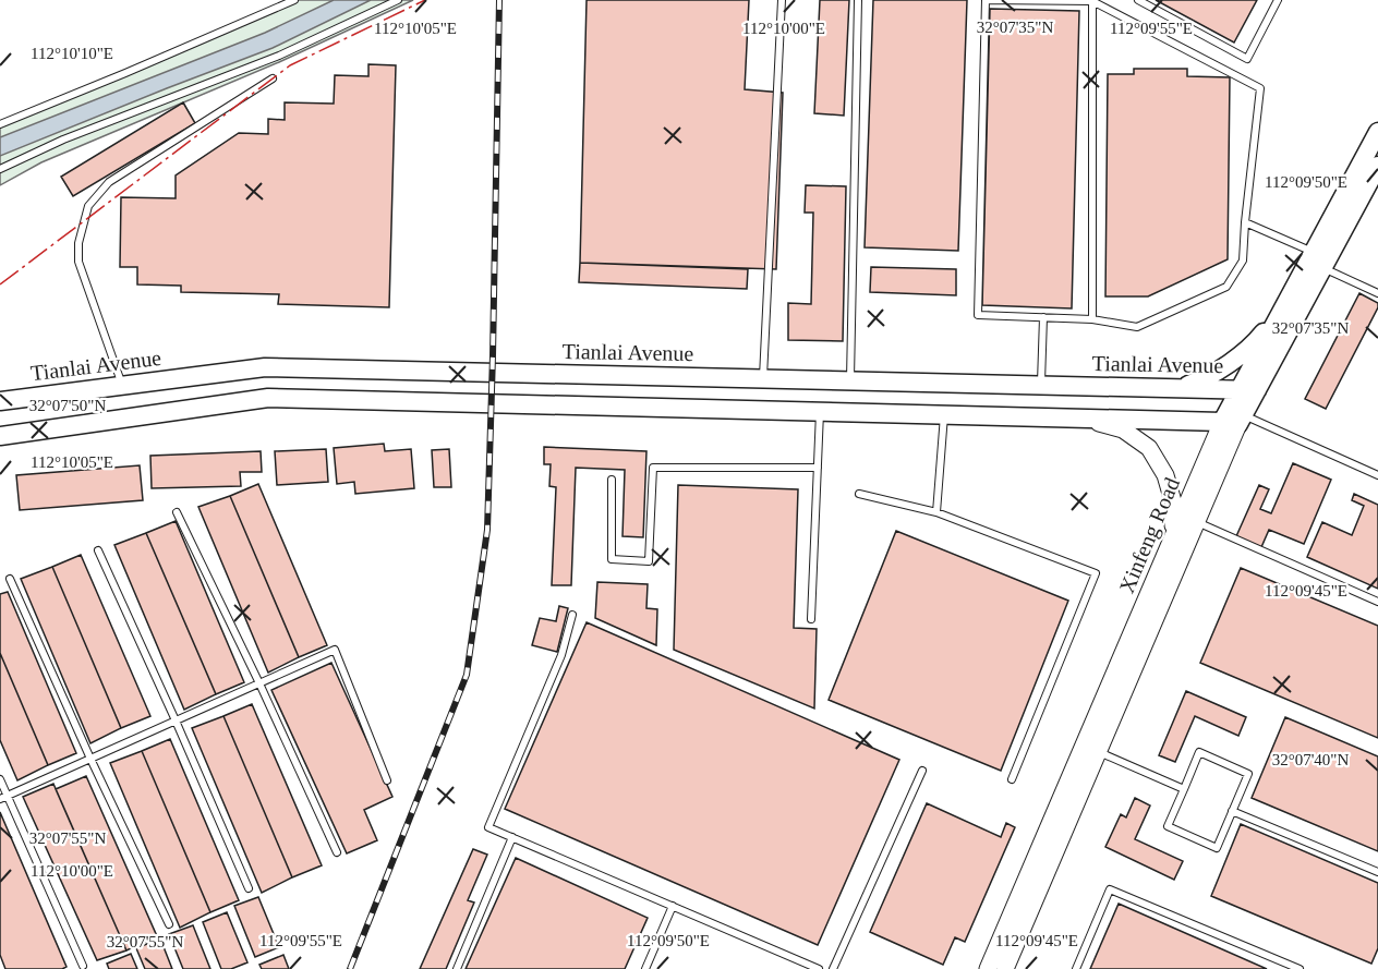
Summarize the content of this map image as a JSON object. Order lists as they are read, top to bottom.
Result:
{
  "streets": {
    "main road": ["Tianlai Avenue", "Xinfeng Road"]
  },
  "crossings": [
    ["Tianlai Avenue", "Xinfeng Road"]
  ],
  "coordinates": [
    "32°07'35\"N",
    "112°10'05\"E",
    "112°10'00\"E",
    "112°09'55\"E",
    "112°10'10\"E",
    "112°09'50\"E",
    "32°07'50\"N",
    "112°09'45\"E",
    "32°07'40\"N",
    "32°07'55\"N"
  ]
}
